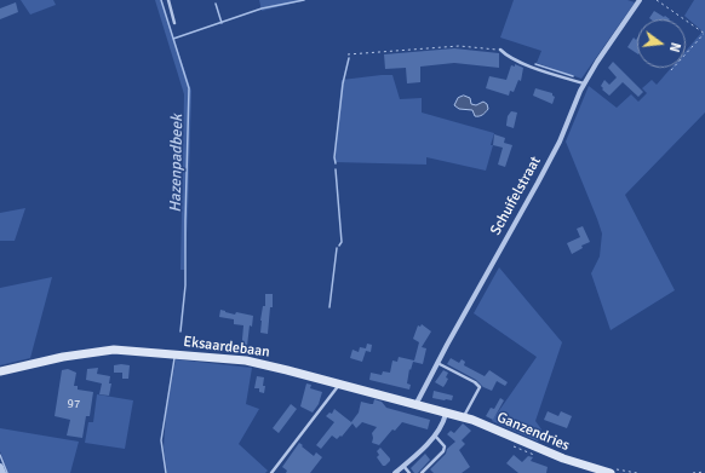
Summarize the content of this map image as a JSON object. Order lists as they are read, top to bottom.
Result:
{
  "streets": {
    "main road": ["Eksaardebaan", "Ganzendries"],
    "street": ["Schuifelstraat"]
  },
  "crossings": [
    ["Schuifelstraat", "Eksaardebaan"],
    ["Eksaardebaan", "Ganzendries"]
  ],
  "water": ["Hazenpadbeek"],
  "house_numbers": ["97"],
  "north": "right"
}
